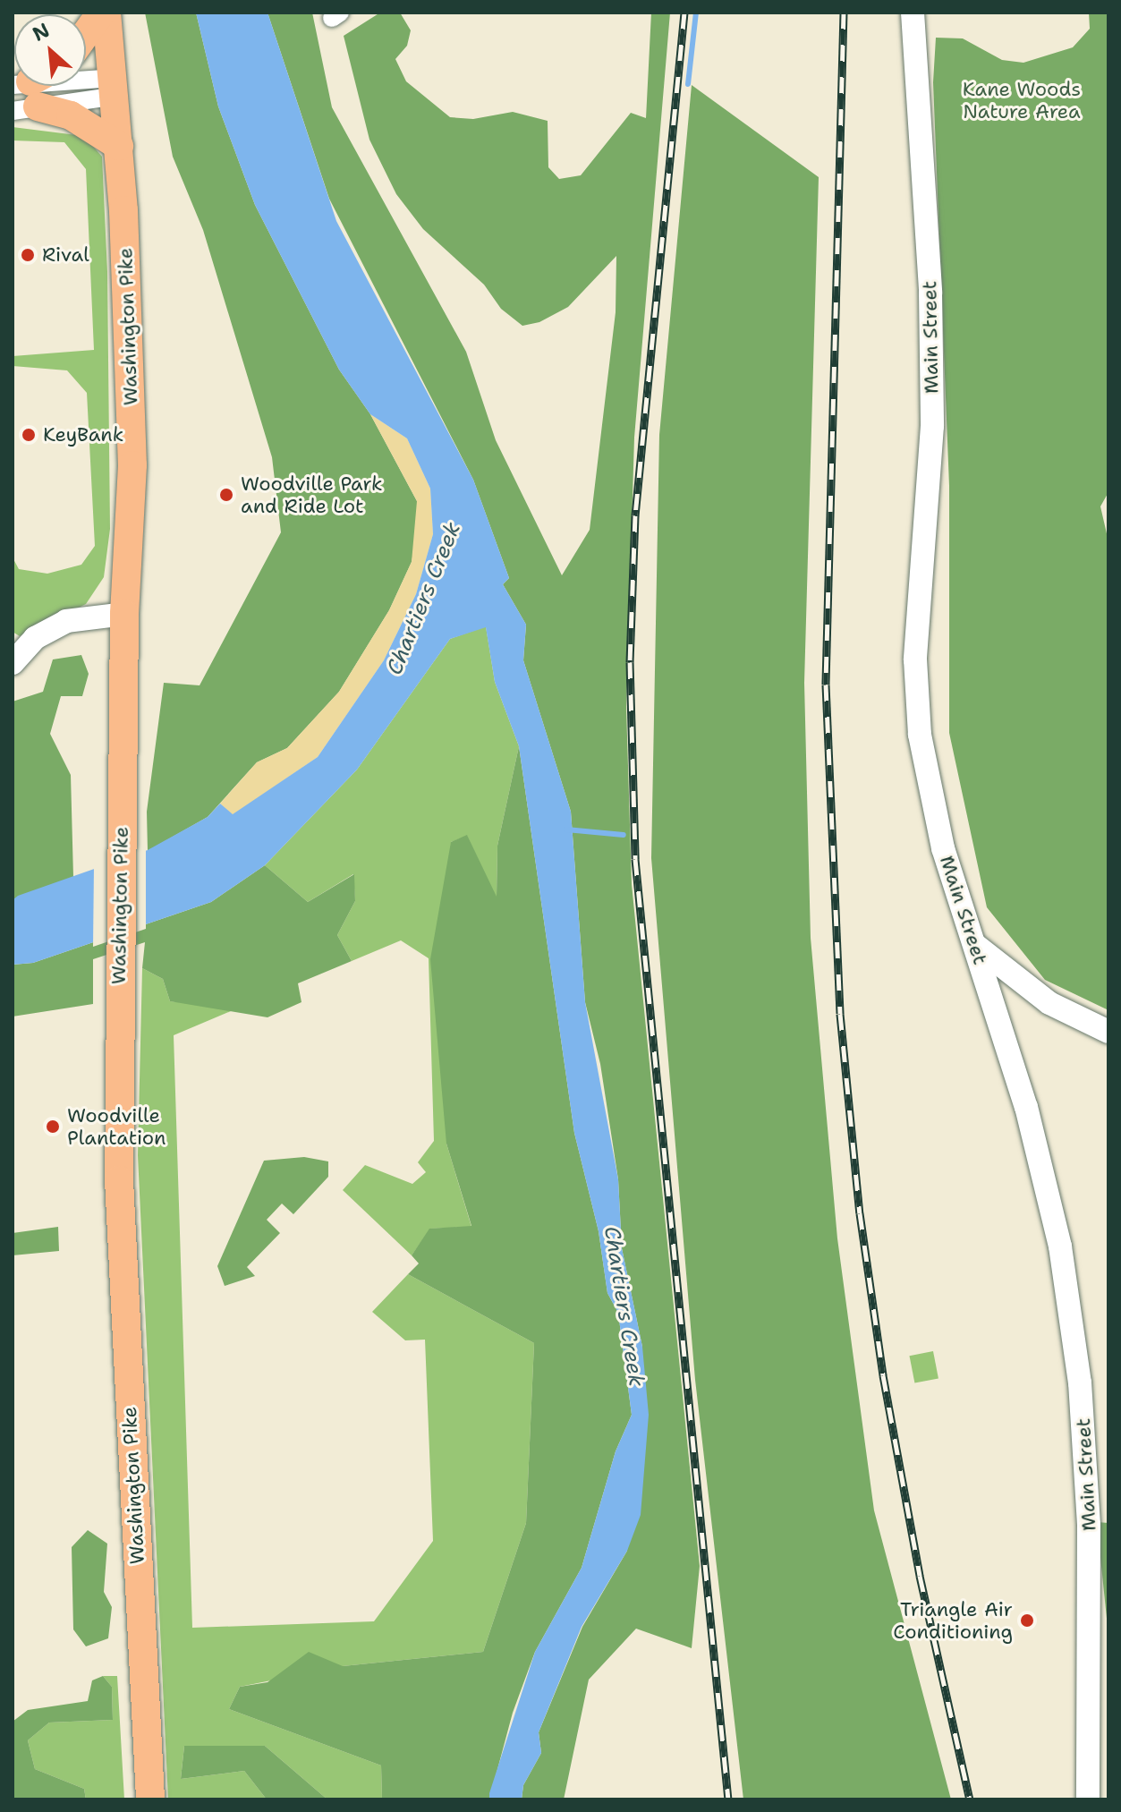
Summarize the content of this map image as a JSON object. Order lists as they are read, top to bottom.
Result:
{
  "streets": {
    "main road": ["Washington Pike"],
    "street": ["Main Street"]
  },
  "water": ["Chartiers Creek"],
  "parks": ["Kane Woods Nature Area"],
  "places": [
    "Rival",
    "KeyBank",
    "Woodville Park and Ride Lot",
    "Woodville Plantation",
    "Triangle Air Conditioning"
  ],
  "north": "top left"
}
